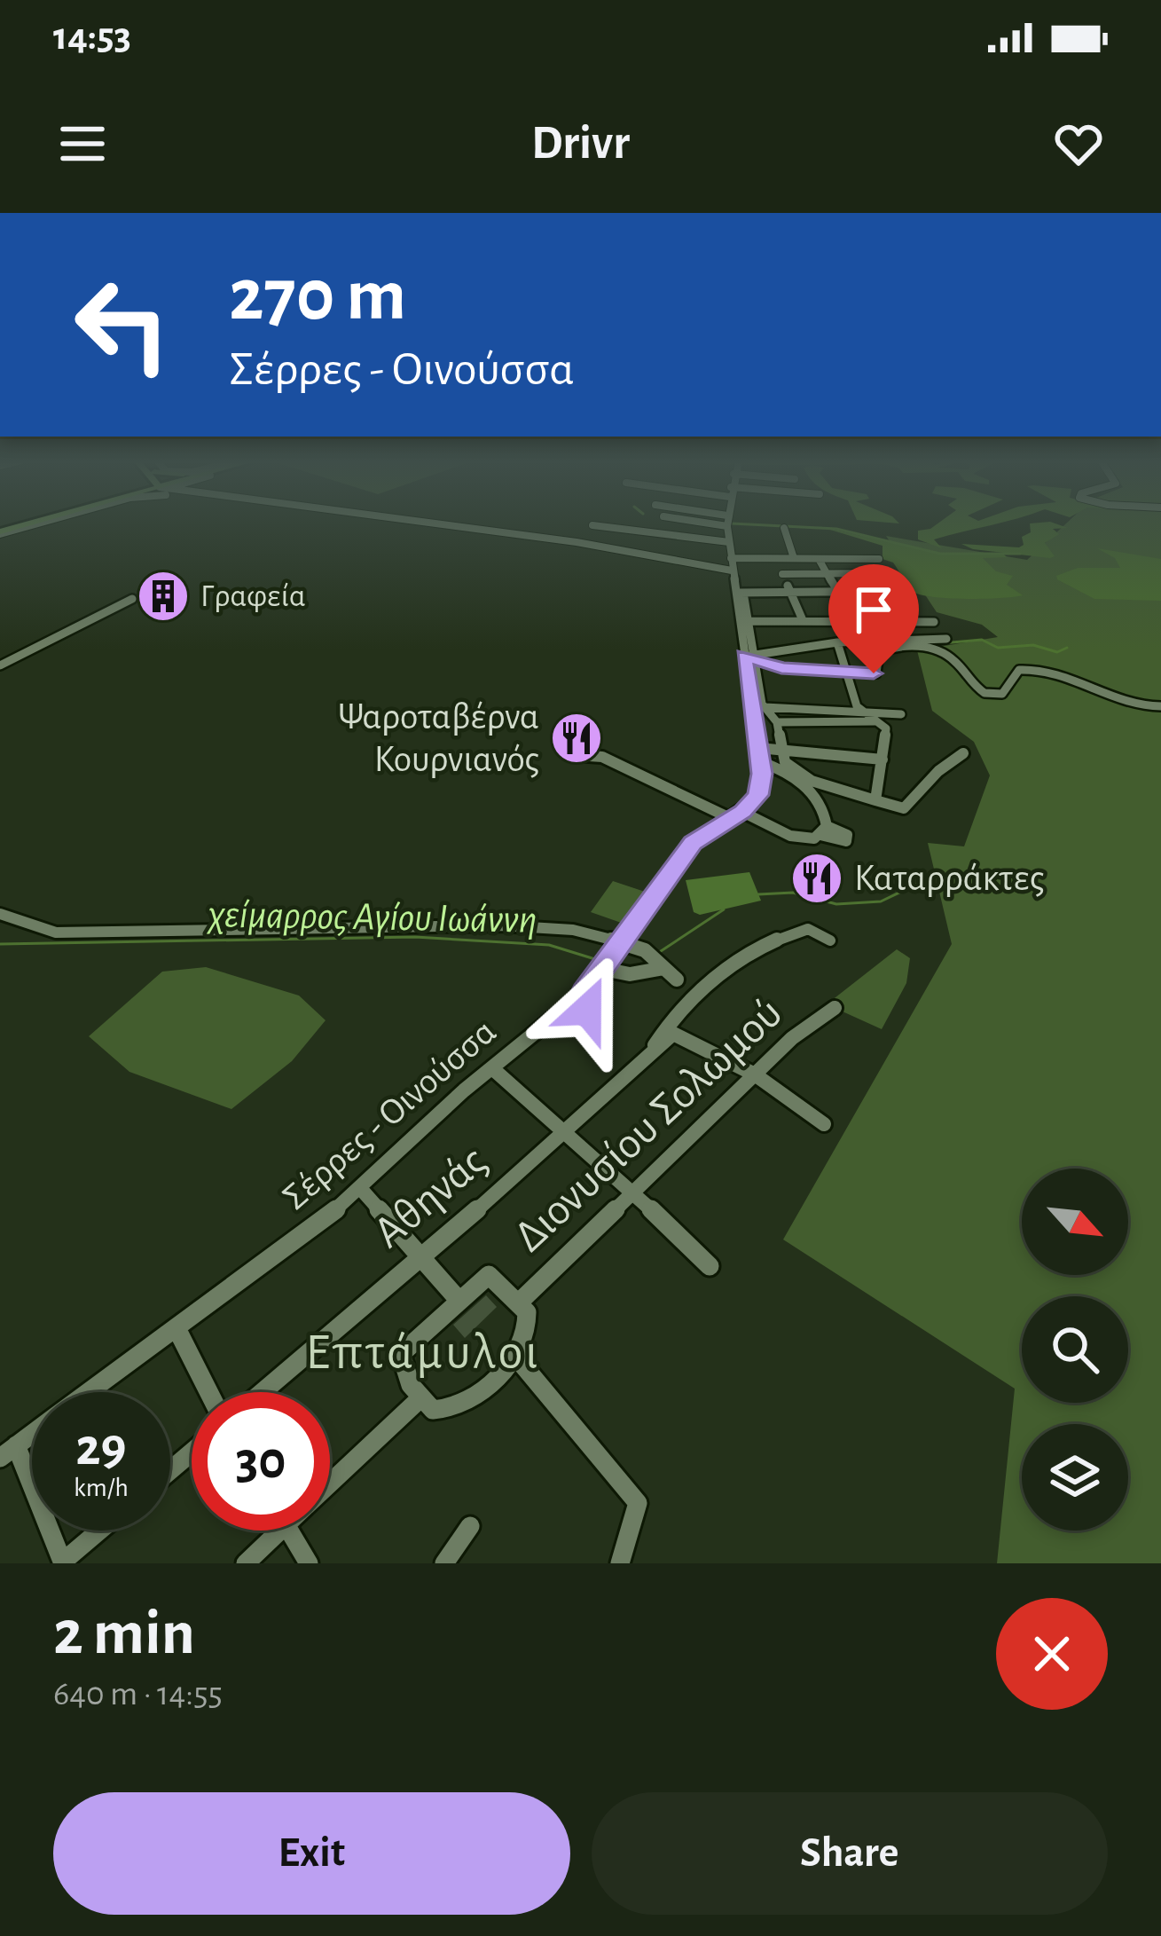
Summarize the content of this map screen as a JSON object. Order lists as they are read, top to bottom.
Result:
{
  "streets": {
    "street": ["Σέρρες - Οινούσσα", "Διονυσίου Σολωμού", "Αθηνάς"]
  },
  "crossings": [
    ["Διονυσίου Σολωμού", "Αθηνάς"]
  ],
  "districts": ["Επτάμυλοι"],
  "water": ["χείμαρρος Αγίου Ιωάννη"],
  "places": {
    "building": ["Γραφεία"],
    "restaurant": ["Ψαροταβέρνα Κουρνιανός", "Καταρράκτες"]
  },
  "north": "bottom right",
  "page": {
    "status": "14:53",
    "header": "Drivr",
    "turn": ["270 m", "Σέρρες - Οινούσσα"],
    "speed": "29 km/h",
    "limit": "30",
    "heading": ["2 min", "640 m · 14:55"],
    "buttons": ["Exit", "Share"]
  }
}
